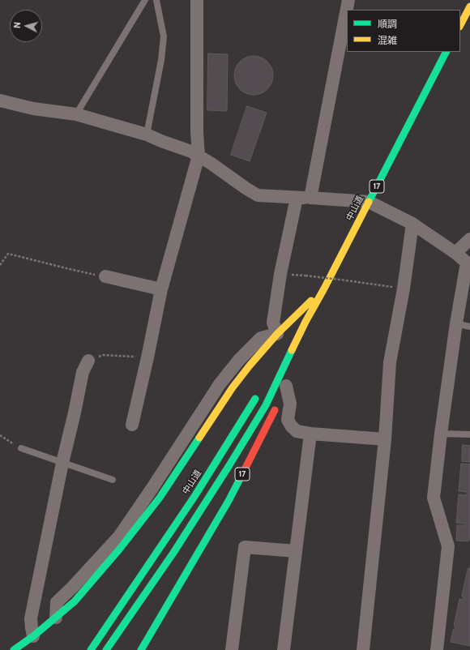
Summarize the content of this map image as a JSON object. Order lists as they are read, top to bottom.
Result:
{
  "streets": {
    "highway": ["17", "中山道"]
  },
  "crossings": [
    ["17", "中山道"]
  ],
  "legend": ["順調", "混雑"],
  "north": "left"
}
